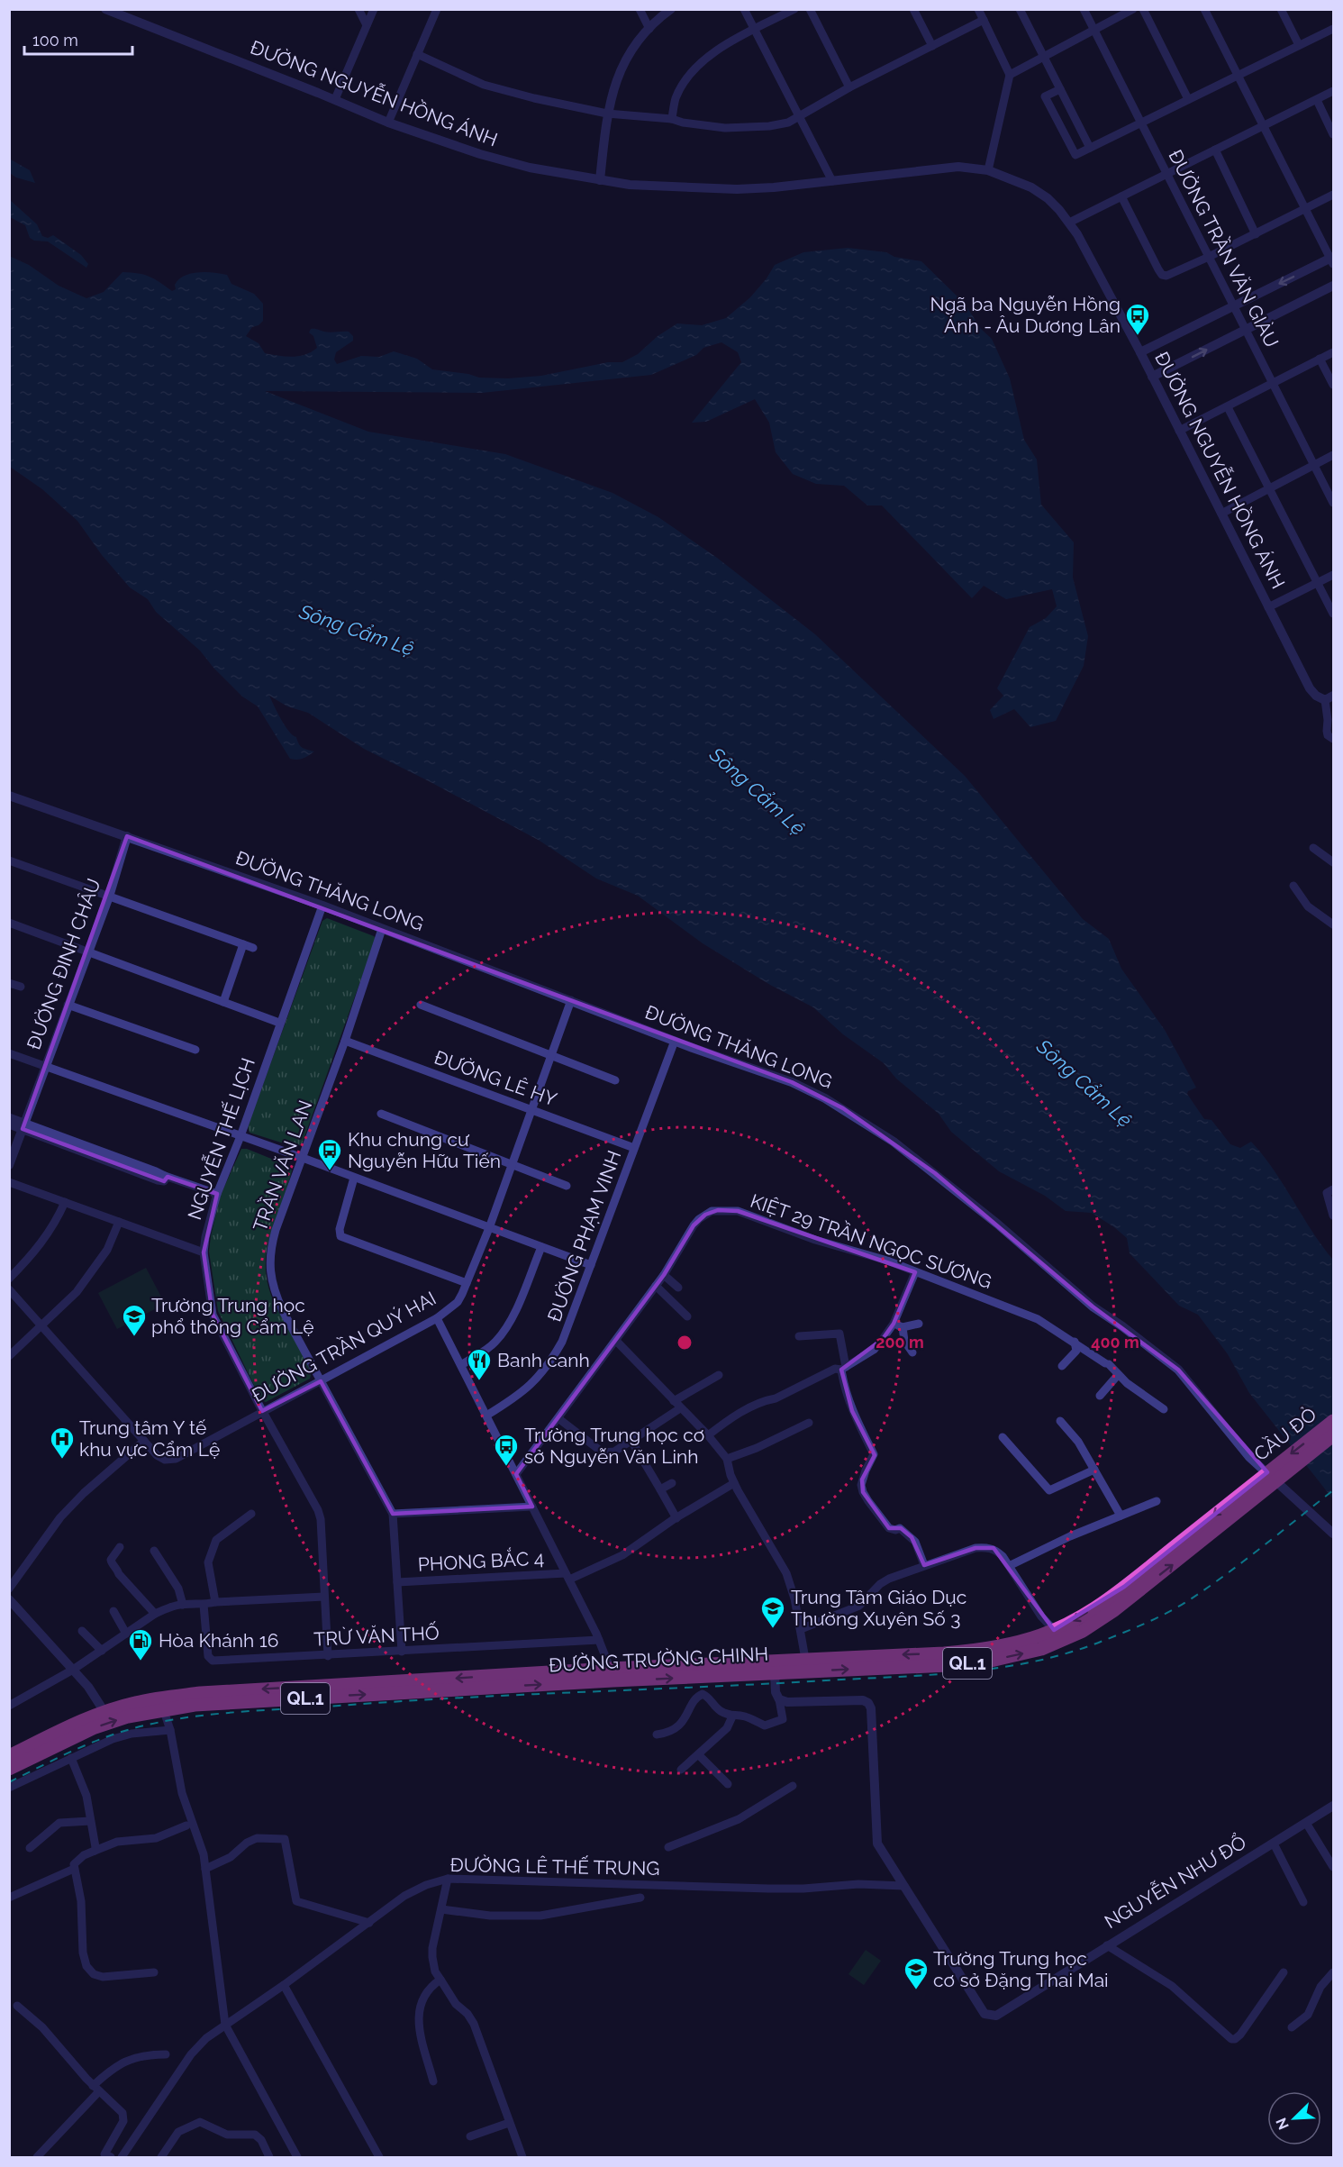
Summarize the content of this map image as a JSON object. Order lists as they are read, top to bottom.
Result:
{
  "streets": {
    "highway": ["CẦU ĐỎ", "ĐƯỜNG TRƯỜNG CHINH", "QL.1"],
    "street": [
      "ĐƯỜNG NGUYỄN HỒNG ÁNH",
      "ĐƯỜNG TRẦN VĂN GIÀU",
      "ĐƯỜNG THĂNG LONG",
      "ĐƯỜNG ĐINH CHÂU",
      "ĐƯỜNG LÊ HY",
      "NGUYỄN THẾ LỊCH",
      "TRẦN VĂN LAN",
      "ĐƯỜNG PHẠM VINH",
      "KIỆT 29 TRẦN NGỌC SƯƠNG",
      "ĐƯỜNG TRẦN QUÝ HAI",
      "PHONG BẮC 4",
      "TRỪ VĂN THỐ",
      "ĐƯỜNG LÊ THẾ TRUNG",
      "NGUYỄN NHƯ ĐỔ"
    ]
  },
  "crossings": [
    ["ĐƯỜNG THĂNG LONG", "ĐƯỜNG ĐINH CHÂU"],
    ["ĐƯỜNG THĂNG LONG", "NGUYỄN THẾ LỊCH"],
    ["ĐƯỜNG THĂNG LONG", "TRẦN VĂN LAN"],
    ["ĐƯỜNG THĂNG LONG", "ĐƯỜNG PHẠM VINH"],
    ["ĐƯỜNG THĂNG LONG", "ĐƯỜNG TRẦN QUÝ HAI"],
    ["ĐƯỜNG LÊ HY", "TRẦN VĂN LAN"],
    ["ĐƯỜNG LÊ HY", "ĐƯỜNG PHẠM VINH"],
    ["ĐƯỜNG LÊ HY", "ĐƯỜNG TRẦN QUÝ HAI"],
    ["NGUYỄN THẾ LỊCH", "ĐƯỜNG TRẦN QUÝ HAI"],
    ["NGUYỄN THẾ LỊCH", "TRỪ VĂN THỐ"],
    ["TRẦN VĂN LAN", "ĐƯỜNG TRẦN QUÝ HAI"],
    ["TRẦN VĂN LAN", "PHONG BẮC 4"],
    ["TRẦN VĂN LAN", "TRỪ VĂN THỐ"],
    ["CẦU ĐỎ", "ĐƯỜNG TRƯỜNG CHINH"],
    ["ĐƯỜNG LÊ THẾ TRUNG", "NGUYỄN NHƯ ĐỔ"]
  ],
  "water": ["Sông Cẩm Lệ"],
  "places": {
    "bus stop": ["Ngã ba Nguyễn Hồng Ánh - Âu Dương Lân", "Khu chung cư Nguyễn Hữu Tiến", "Trường Trung học cơ sở Nguyễn Văn Linh"],
    "school or university": ["Trường Trung học phổ thông Cẩm Lệ", "Trung Tâm Giáo Dục Thường Xuyên Số 3", "Trường Trung học cơ sở Đặng Thai Mai"],
    "restaurant": ["Banh canh"],
    "hospital": ["Trung tâm Y tế khu vực Cẩm Lệ"],
    "fuel station": ["Hòa Khánh 16"]
  },
  "scale_bar": "100 m",
  "north": "bottom left",
  "rings": ["200 m", "400 m"]
}
